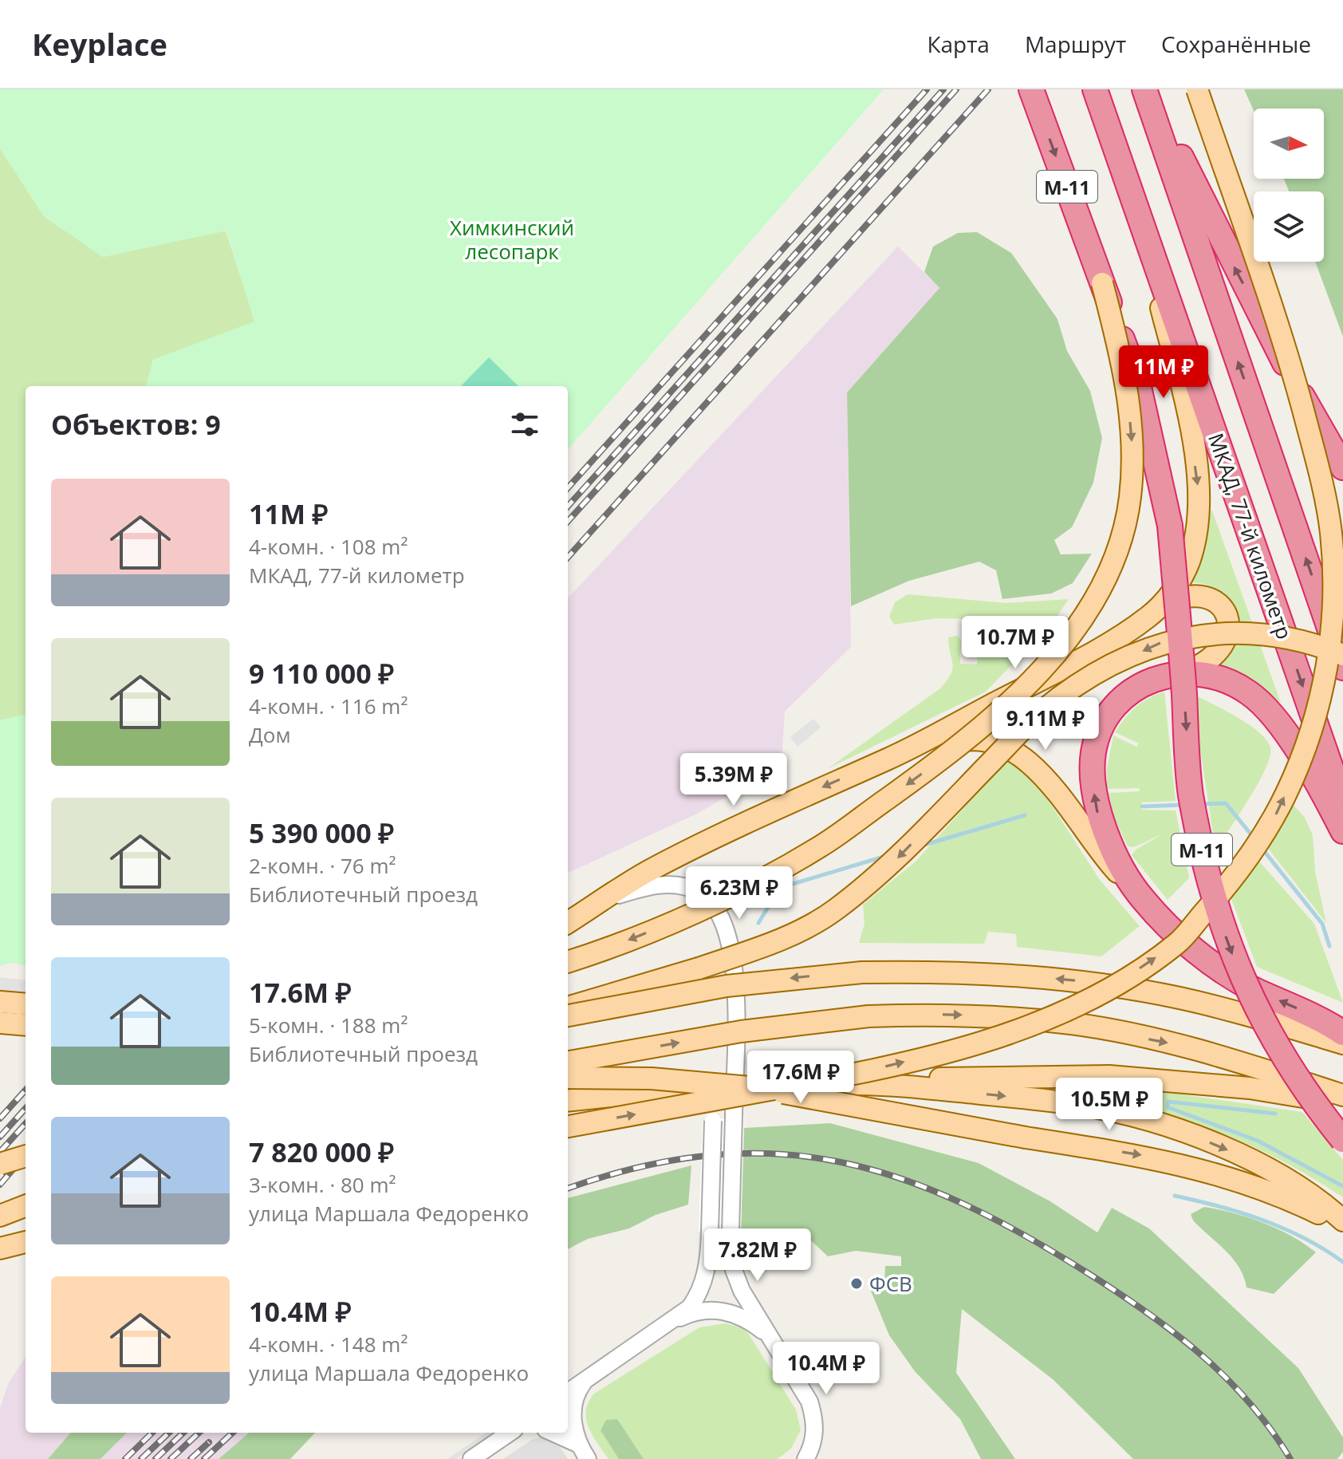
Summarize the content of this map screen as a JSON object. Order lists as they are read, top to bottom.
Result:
{
  "streets": {
    "highway": ["М-11", "МКАД, 77-й километр"]
  },
  "parks": ["Химкинский лесопарк"],
  "places": ["ФСВ"],
  "north": "right",
  "page": {
    "header": "Keyplace",
    "nav": ["Карта", "Маршрут", "Сохранённые"],
    "price": [
      "11M ₽",
      "10.7M ₽",
      "9.11M ₽",
      "5.39M ₽",
      "6.23M ₽",
      "17.6M ₽",
      "10.5M ₽",
      "7.82M ₽",
      "10.4M ₽"
    ],
    "heading": "Объектов: 9",
    "list": [
      {
        "name": "11M ₽",
        "note": "4-комн. · 108 m² · МКАД, 77-й километр"
      },
      {
        "name": "9 110 000 ₽",
        "note": "4-комн. · 116 m² · Дом"
      },
      {
        "name": "5 390 000 ₽",
        "note": "2-комн. · 76 m² · Библиотечный проезд"
      },
      {
        "name": "17.6M ₽",
        "note": "5-комн. · 188 m² · Библиотечный проезд"
      },
      {
        "name": "7 820 000 ₽",
        "note": "3-комн. · 80 m² · улица Маршала Федоренко"
      },
      {
        "name": "10.4M ₽",
        "note": "4-комн. · 148 m² · улица Маршала Федоренко"
      }
    ]
  }
}
